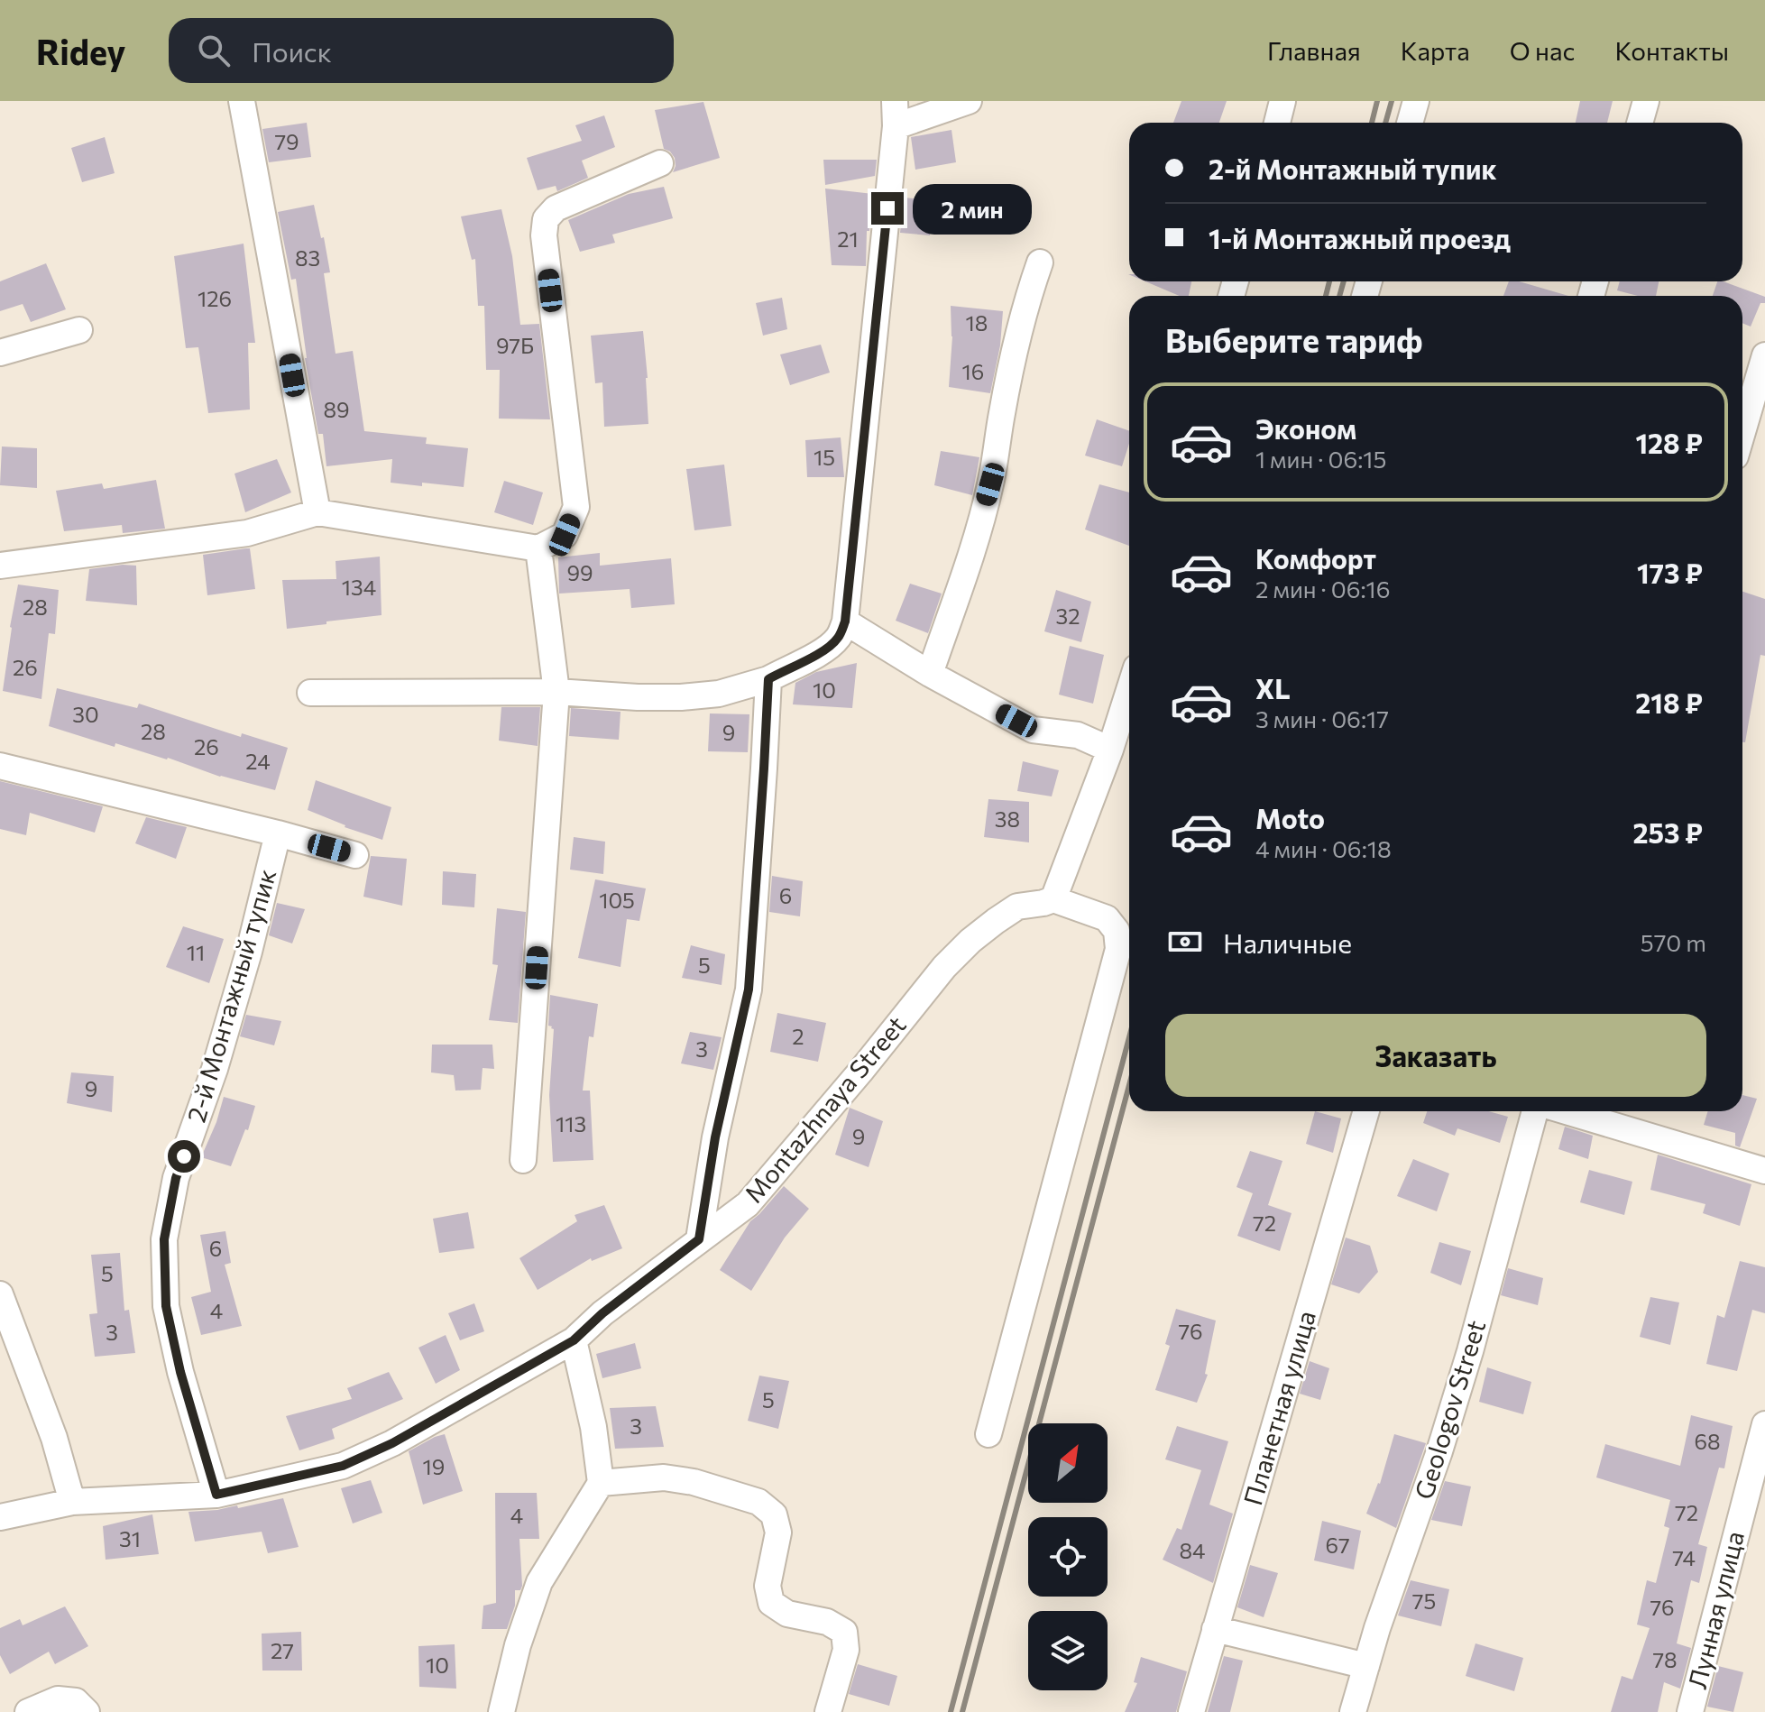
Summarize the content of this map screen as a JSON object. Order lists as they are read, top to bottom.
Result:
{
  "streets": {
    "street": [
      "2-й Монтажный тупик",
      "Montazhnaya Street",
      "Планетная улица",
      "Geologov Street",
      "Лунная улица"
    ]
  },
  "crossings": [
    ["2-й Монтажный тупик", "Montazhnaya Street"]
  ],
  "house_numbers": [
    "79",
    "21",
    "83",
    "126",
    "18",
    "97Б",
    "16",
    "89",
    "15",
    "99",
    "134",
    "28",
    "32",
    "26",
    "10",
    "30",
    "28",
    "9",
    "26",
    "24",
    "38",
    "6",
    "105",
    "11",
    "5",
    "2",
    "3",
    "9",
    "113",
    "9",
    "72",
    "6",
    "5",
    "4",
    "76",
    "3",
    "5",
    "3",
    "68",
    "19",
    "72",
    "4",
    "31",
    "67",
    "84",
    "74",
    "75",
    "76",
    "27",
    "78",
    "10"
  ],
  "north": "top right",
  "page": {
    "header": "Ridey",
    "search": "Поиск",
    "nav": [
      "Главная",
      "Карта",
      "О нас",
      "Контакты"
    ],
    "banner": ["2-й Монтажный тупик", "1-й Монтажный проезд"],
    "bubble": "2 мин",
    "heading": "Выберите тариф",
    "list": [
      {
        "name": "Эконом",
        "note": "1 мин · 06:15",
        "value": "128 ₽"
      },
      {
        "name": "Комфорт",
        "note": "2 мин · 06:16",
        "value": "173 ₽"
      },
      {
        "name": "XL",
        "note": "3 мин · 06:17",
        "value": "218 ₽"
      },
      {
        "name": "Moto",
        "note": "4 мин · 06:18",
        "value": "253 ₽"
      }
    ],
    "pay": ["Наличные", "570 m"],
    "buttons": "Заказать"
  }
}
